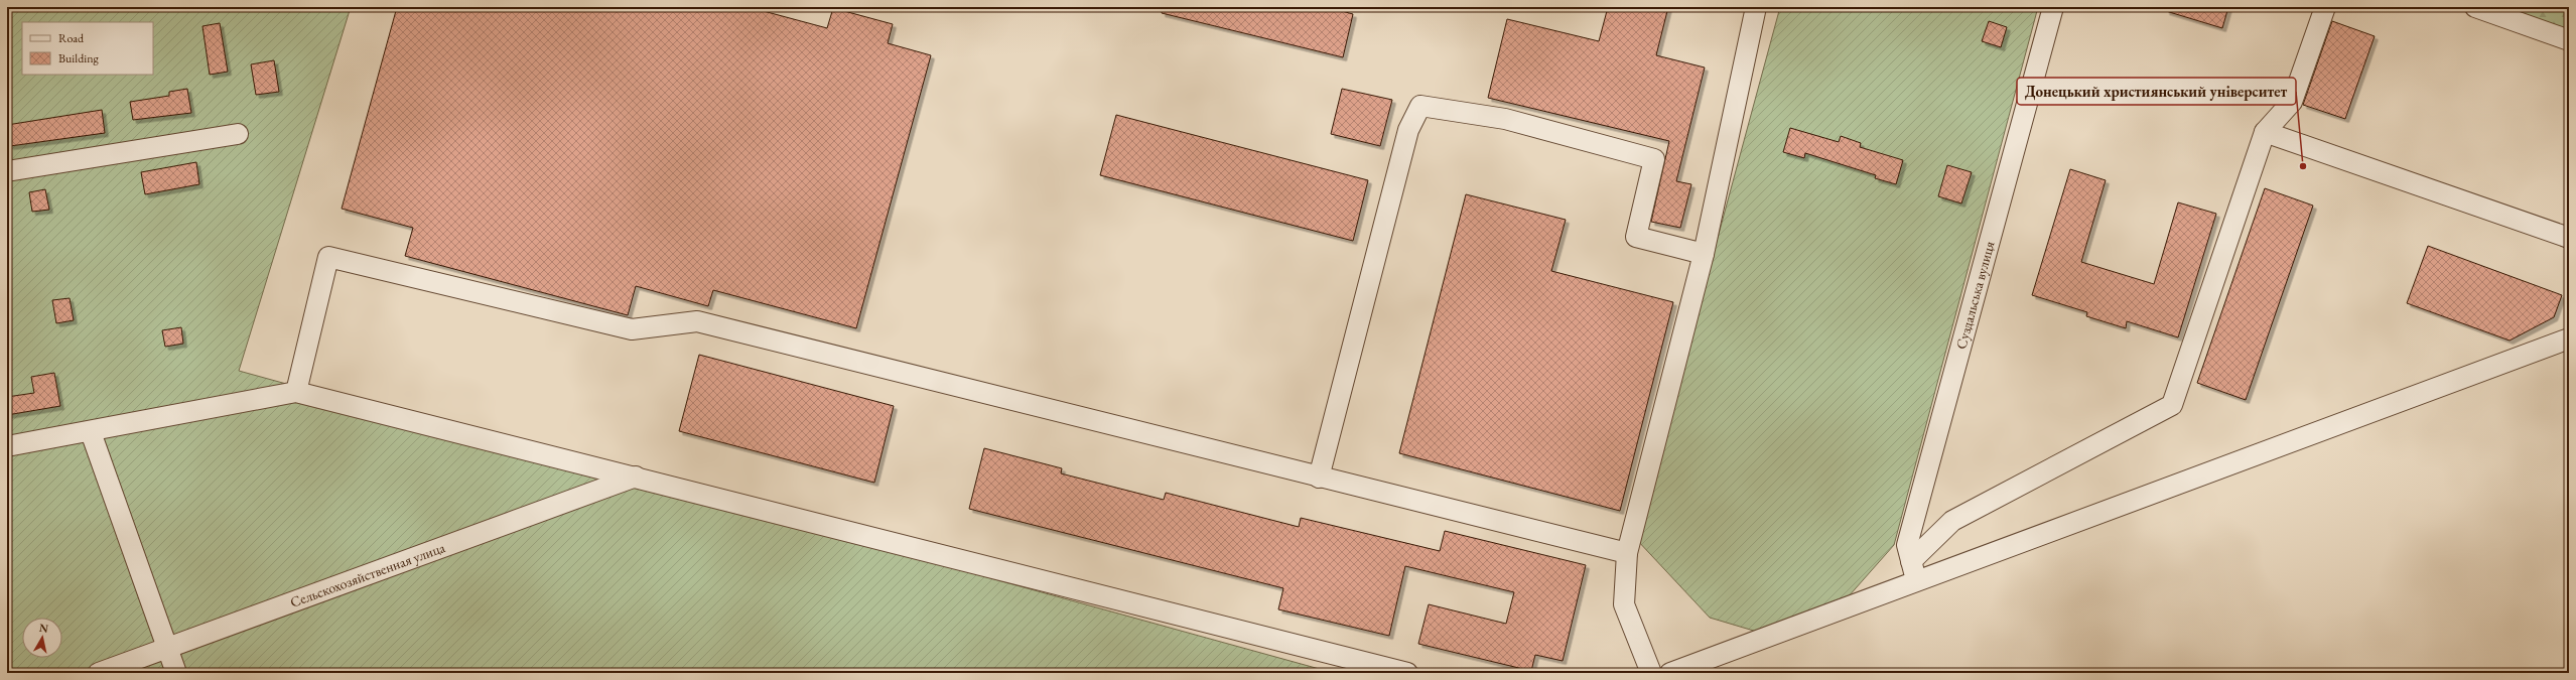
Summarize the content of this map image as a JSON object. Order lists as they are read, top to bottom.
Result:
{
  "streets": {
    "street": ["Суздальська вулиця", "Сельскохозяйственная улица"]
  },
  "places": ["Донецький християнський університет"],
  "legend": ["Road", "Building"],
  "north": "top"
}
